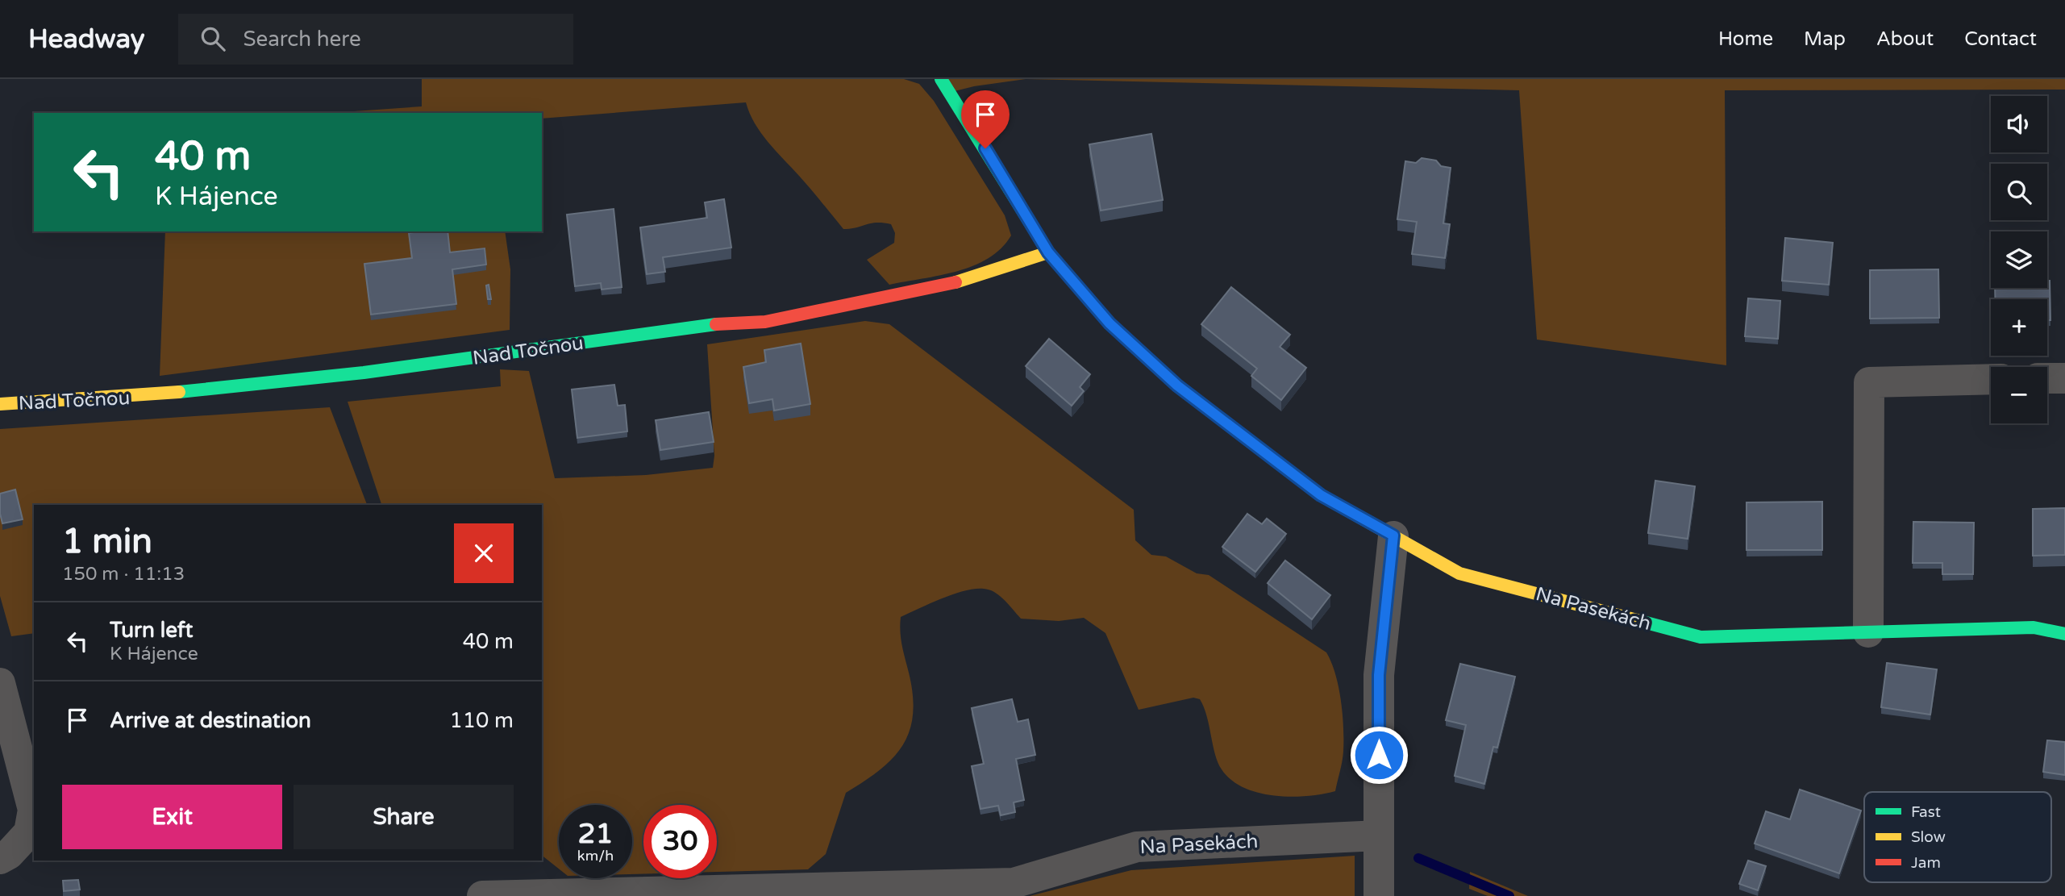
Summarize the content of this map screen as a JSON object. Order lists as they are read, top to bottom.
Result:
{
  "streets": {
    "street": ["Nad Točnou", "Na Pasekách"]
  },
  "crossings": [
    ["Nad Točnou", "Na Pasekách"]
  ],
  "legend": ["Fast", "Slow", "Jam"],
  "page": {
    "header": "Headway",
    "search": "Search here",
    "nav": [
      "Home",
      "Map",
      "About",
      "Contact"
    ],
    "map_buttons": ["+", "−"],
    "turn": ["40 m", "K Hájence"],
    "heading": ["1 min", "150 m · 11:13"],
    "list": [
      {
        "name": "Turn left",
        "note": "K Hájence",
        "value": "40 m"
      },
      {
        "name": "Arrive at destination",
        "value": "110 m"
      }
    ],
    "buttons": ["Exit", "Share"],
    "speed": "21 km/h",
    "limit": "30"
  }
}
